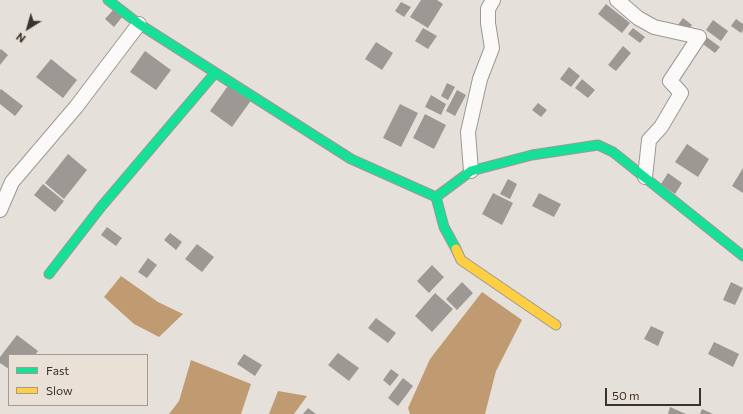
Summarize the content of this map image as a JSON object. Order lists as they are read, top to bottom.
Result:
{
  "legend": ["Fast", "Slow"],
  "scale_bar": "50 m",
  "north": "bottom left"
}
